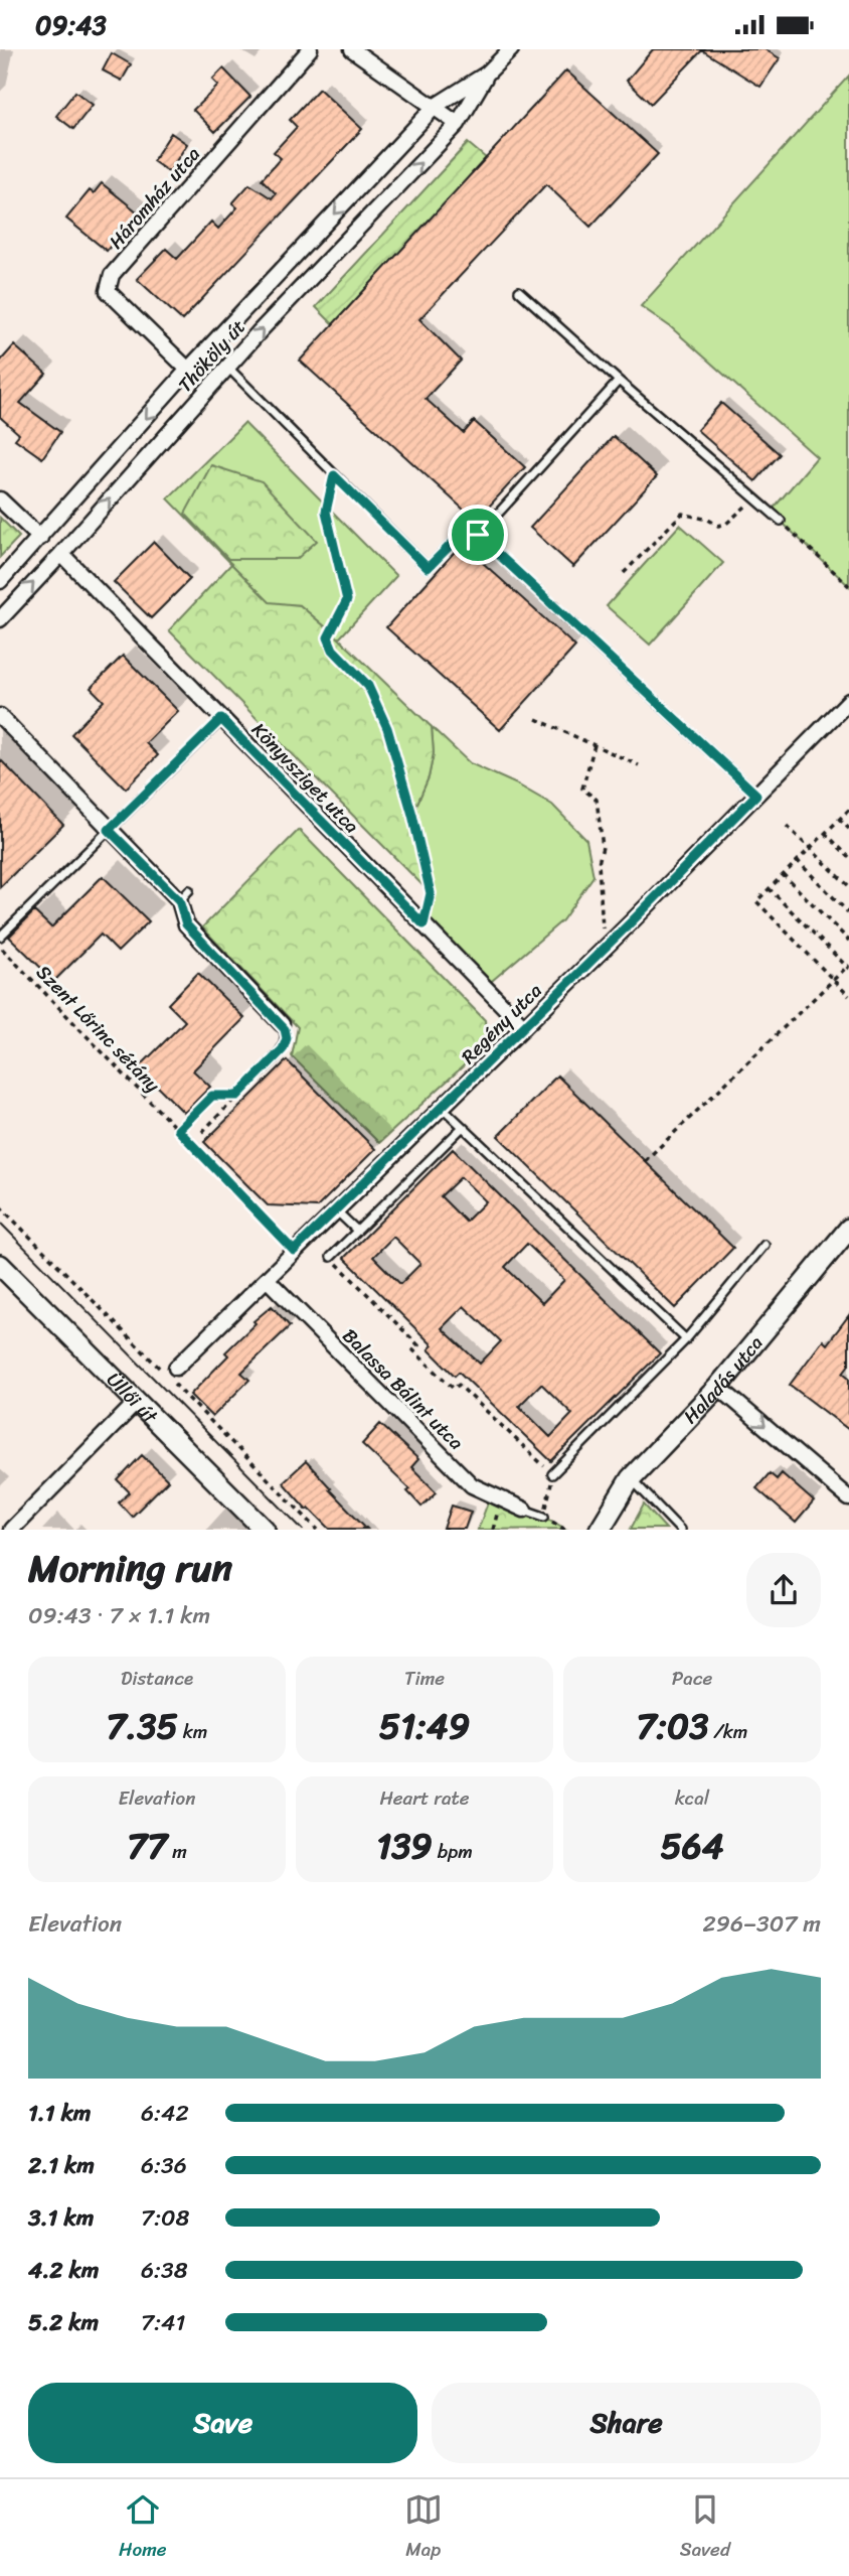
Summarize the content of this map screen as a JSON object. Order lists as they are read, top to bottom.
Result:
{
  "streets": {
    "main road": ["Haladás utca", "Üllői út"],
    "street": [
      "Háromház utca",
      "Thököly út",
      "Könyvsziget utca",
      "Regény utca",
      "Balassa Bálint utca"
    ],
    "path": ["Szent Lőrinc sétány"]
  },
  "crossings": [
    ["Háromház utca", "Thököly út"],
    ["Thököly út", "Könyvsziget utca"],
    ["Könyvsziget utca", "Regény utca"],
    ["Regény utca", "Szent Lőrinc sétány"],
    ["Regény utca", "Balassa Bálint utca"]
  ],
  "page": {
    "status": "09:43",
    "heading": ["Morning run", "09:43 · 7 × 1.1 km"],
    "stats": [
      ["Distance", "7.35 km"],
      ["Time", "51:49"],
      ["Pace", "7:03 /km"],
      ["Elevation", "77 m"],
      ["Heart rate", "139 bpm"],
      ["kcal", "564"]
    ],
    "chart": ["Elevation", "296–307 m"],
    "list": [
      {
        "name": "1.1 km",
        "note": "6:42"
      },
      {
        "name": "2.1 km",
        "note": "6:36"
      },
      {
        "name": "3.1 km",
        "note": "7:08"
      },
      {
        "name": "4.2 km",
        "note": "6:38"
      },
      {
        "name": "5.2 km",
        "note": "7:41"
      }
    ],
    "buttons": ["Save", "Share"],
    "tabs": ["Home", "Map", "Saved"]
  }
}
